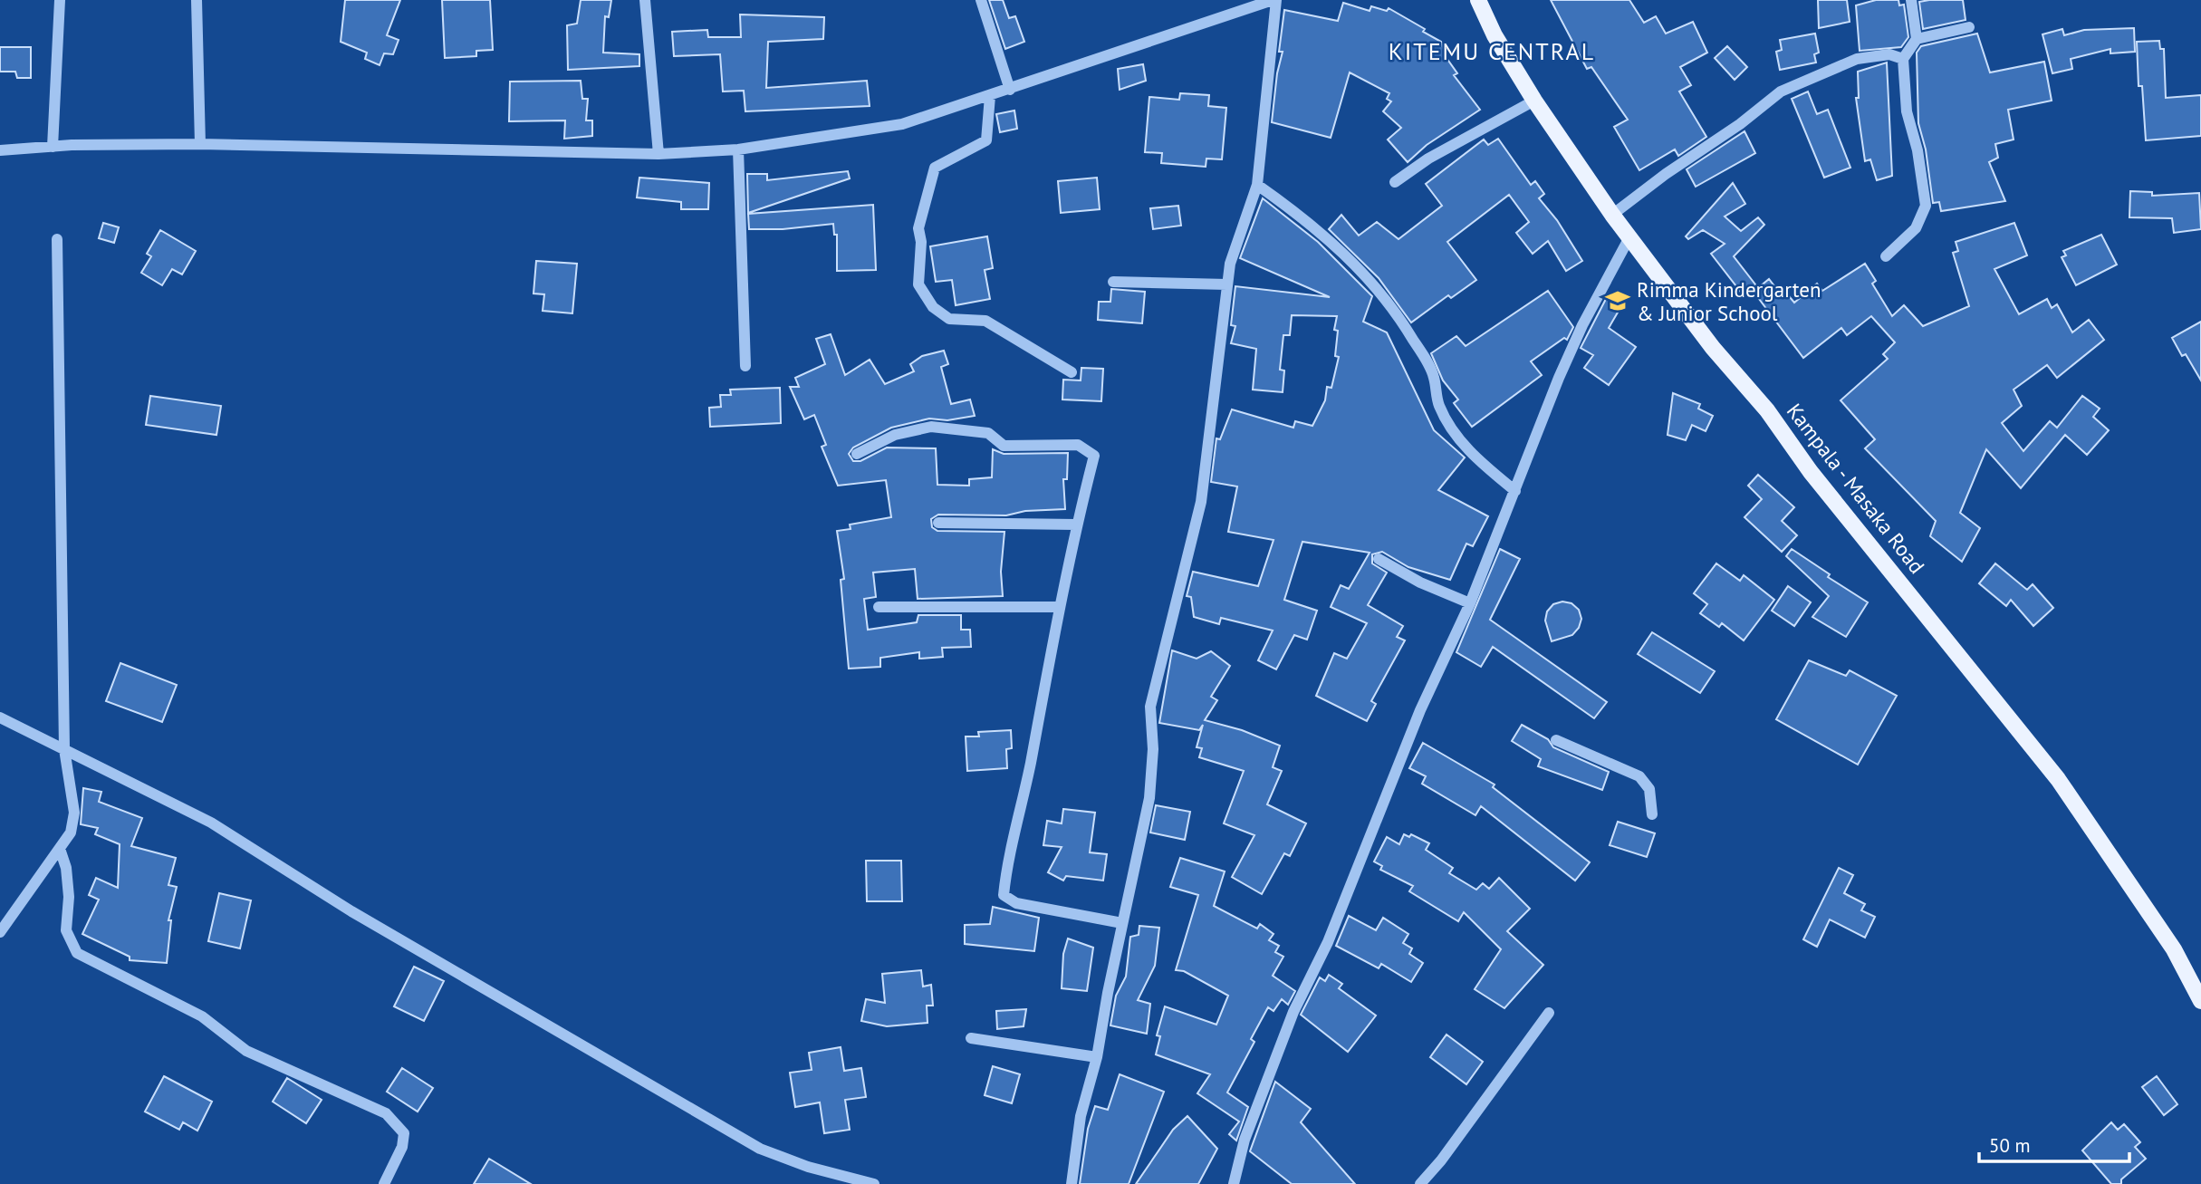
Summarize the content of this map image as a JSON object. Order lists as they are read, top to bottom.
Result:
{
  "streets": {
    "main road": ["Kampala - Masaka Road"]
  },
  "districts": ["KITEMU CENTRAL"],
  "places": {
    "school or university": ["Rimma Kindergarten & Junior School"]
  },
  "scale_bar": "50 m"
}
